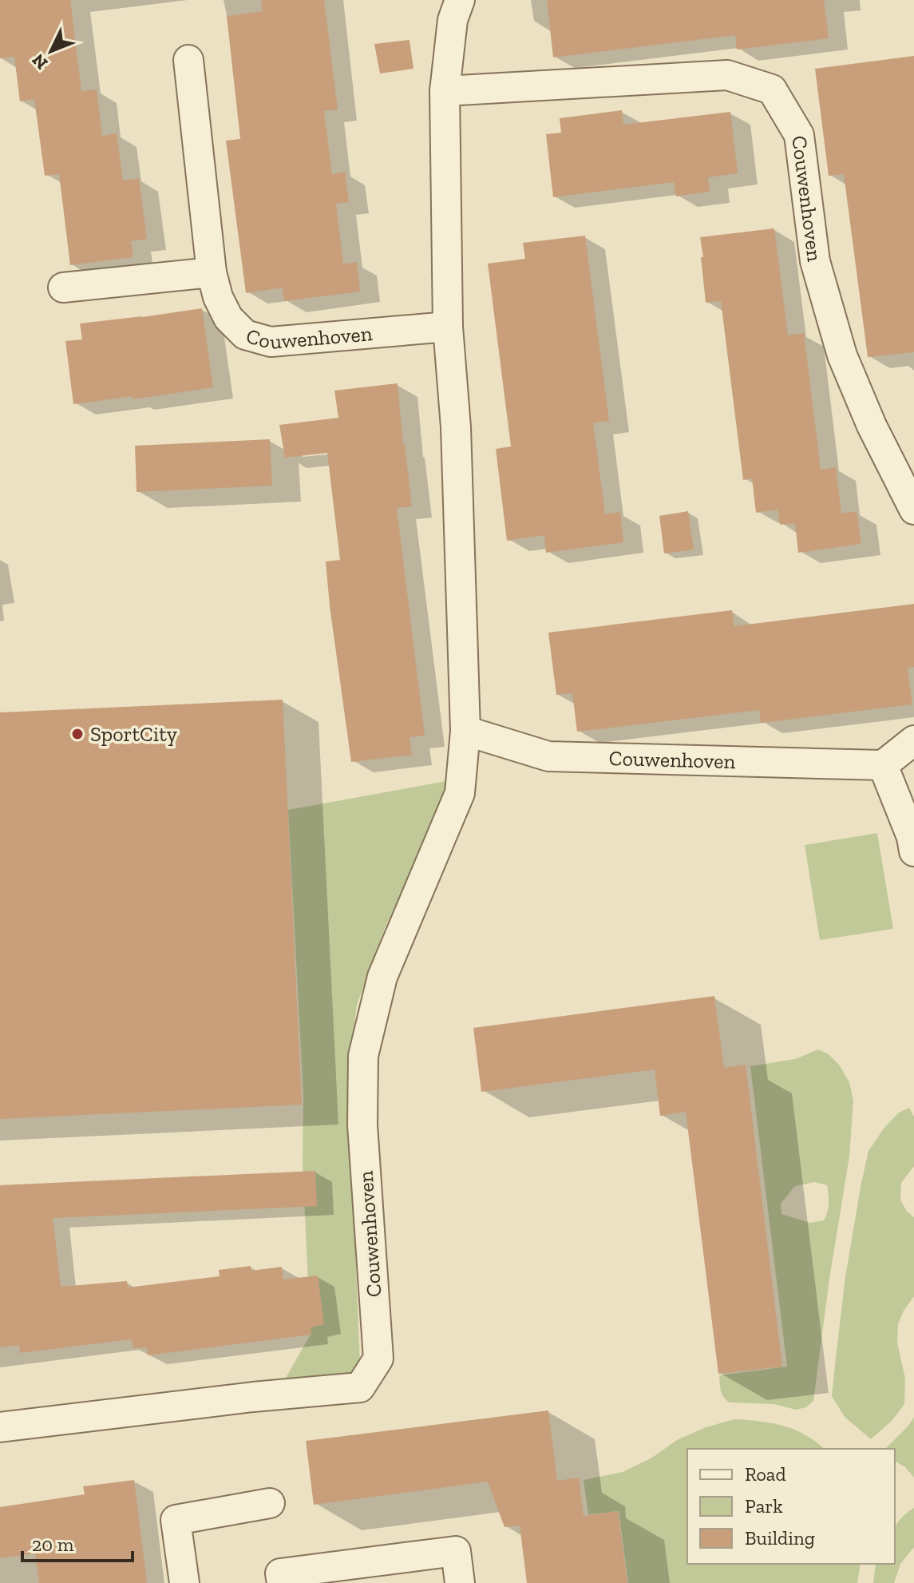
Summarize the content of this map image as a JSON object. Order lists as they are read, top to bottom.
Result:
{
  "streets": {
    "street": ["Couwenhoven"]
  },
  "places": ["SportCity"],
  "legend": ["Road", "Park", "Building"],
  "scale_bar": "20 m",
  "north": "bottom left"
}
